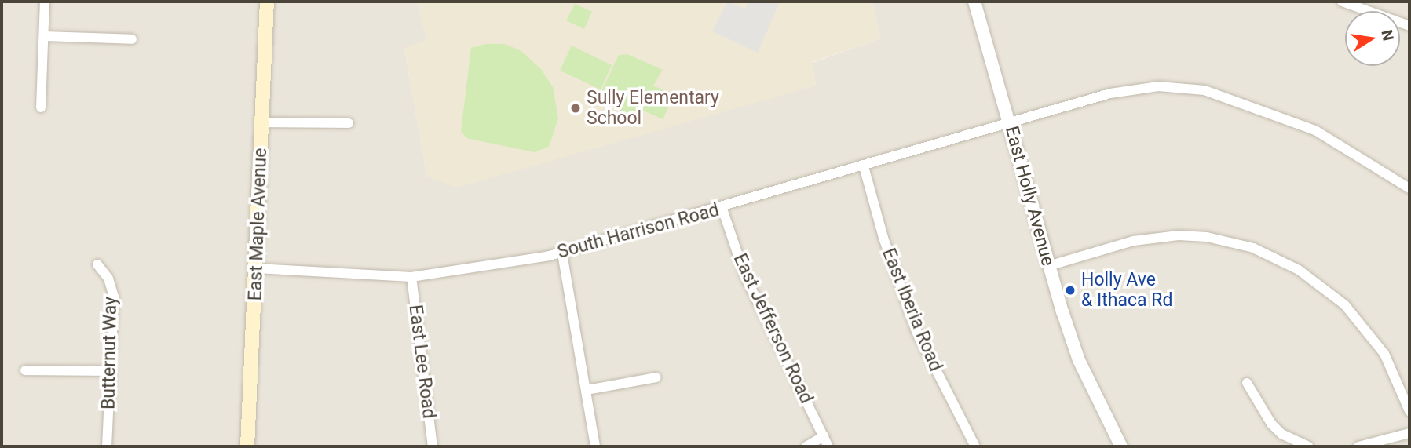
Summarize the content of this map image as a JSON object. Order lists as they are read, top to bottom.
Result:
{
  "streets": {
    "main road": ["East Maple Avenue"],
    "street": [
      "East Holly Avenue",
      "South Harrison Road",
      "East Iberia Road",
      "East Jefferson Road",
      "Butternut Way",
      "East Lee Road"
    ]
  },
  "crossings": [
    ["East Holly Avenue", "South Harrison Road"],
    ["East Maple Avenue", "South Harrison Road"],
    ["South Harrison Road", "East Iberia Road"],
    ["South Harrison Road", "East Jefferson Road"],
    ["South Harrison Road", "East Lee Road"]
  ],
  "places": ["Sully Elementary School", "Holly Ave & Ithaca Rd"],
  "north": "right"
}
